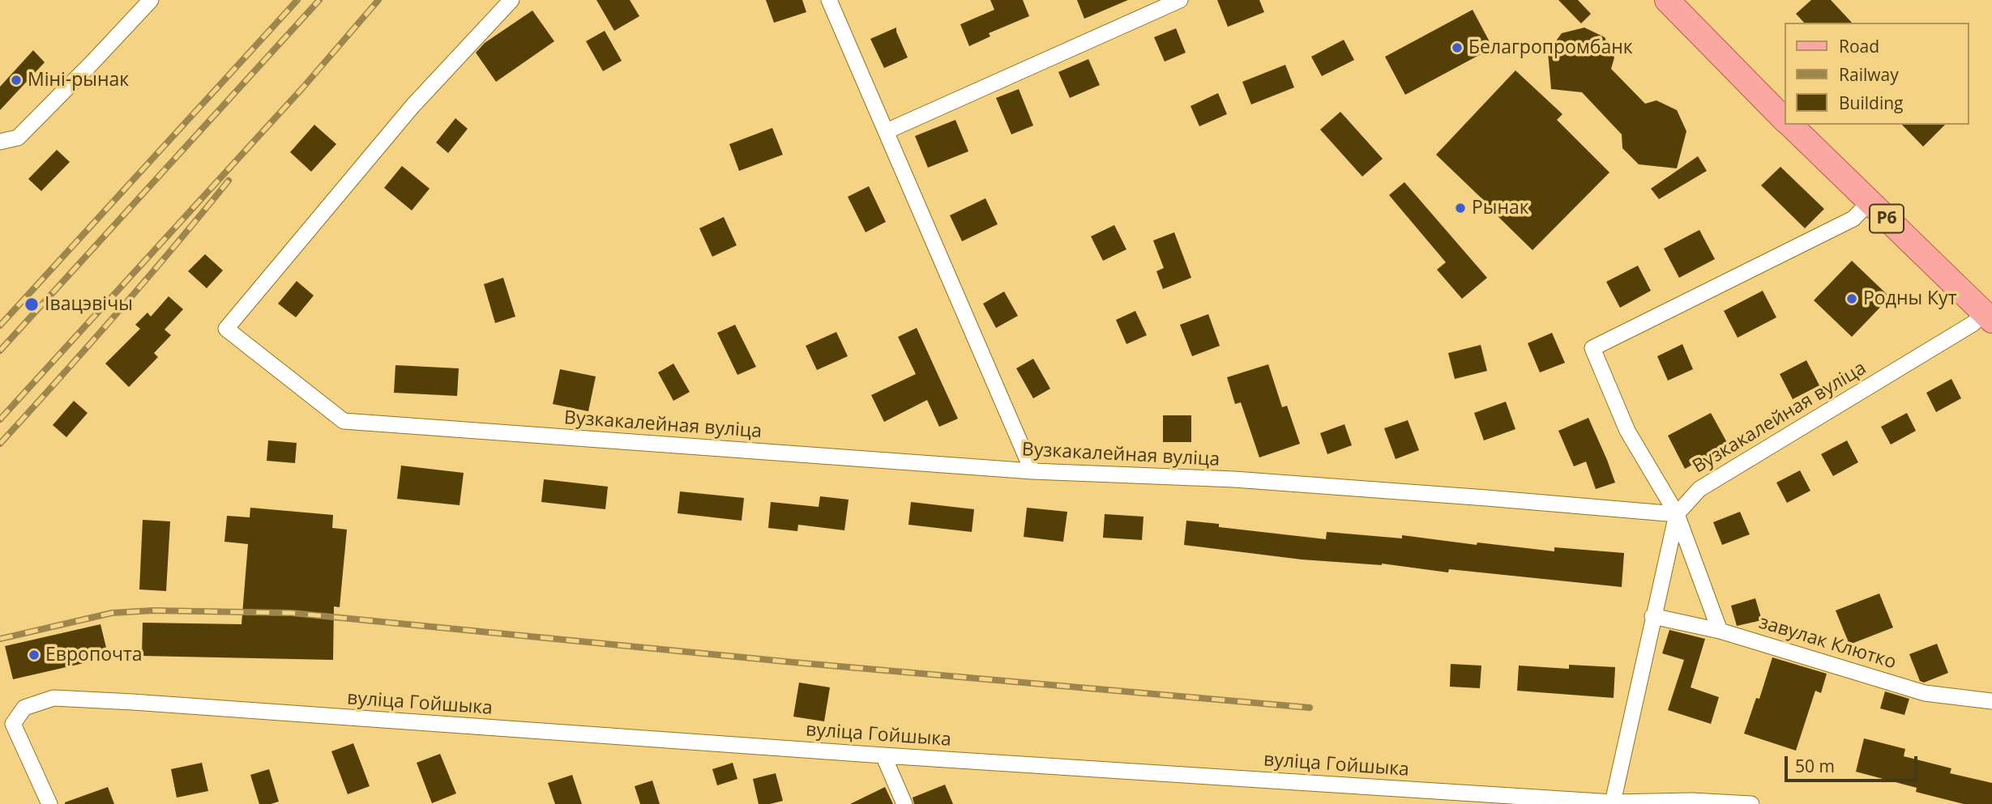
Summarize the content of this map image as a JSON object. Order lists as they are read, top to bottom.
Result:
{
  "streets": {
    "main road": ["Р6"],
    "street": ["Вузкакалейная вуліца", "завулак Клютко", "вуліца Гойшыка"]
  },
  "crossings": [
    ["Р6", "Вузкакалейная вуліца"]
  ],
  "places": [
    "Белагропромбанк",
    "Міні-рынак",
    "Рынак",
    "Родны Кут",
    "Івацэвічы",
    "Европочта"
  ],
  "legend": ["Road", "Railway", "Building"],
  "scale_bar": "50 m"
}
